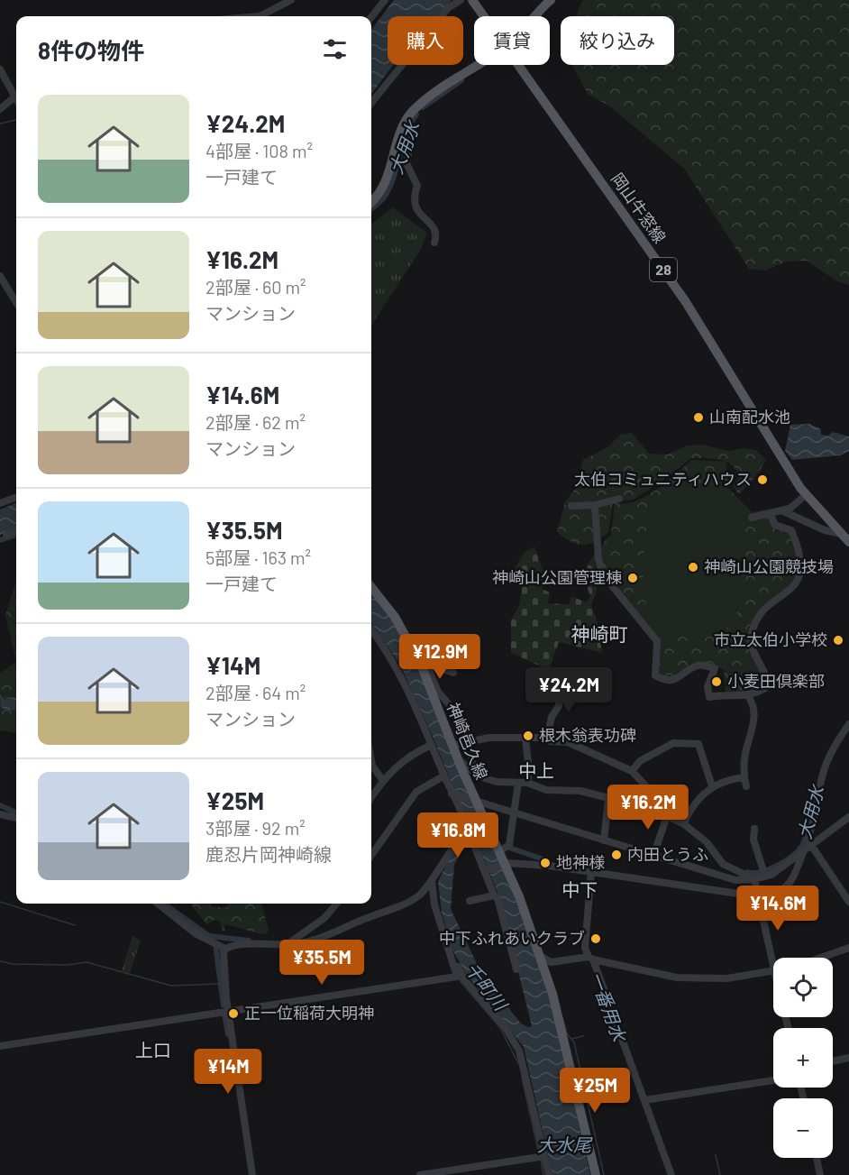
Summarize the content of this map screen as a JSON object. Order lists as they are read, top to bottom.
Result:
{
  "streets": {
    "main road": ["岡山牛窓線", "28", "神崎邑久線"]
  },
  "districts": [
    "神崎町",
    "中上",
    "中下",
    "上口"
  ],
  "water": [
    "大用水",
    "千町川",
    "一番用水",
    "大水尾"
  ],
  "places": [
    "山南配水池",
    "太伯コミュニティハウス",
    "神崎山公園競技場",
    "神崎山公園管理棟",
    "市立太伯小学校",
    "小麦田倶楽部",
    "根木翁表功碑",
    "内田とうふ",
    "地神様",
    "中下ふれあいクラブ",
    "正一位稲荷大明神"
  ],
  "page": {
    "chip": ["購入", "賃貸", "絞り込み"],
    "heading": "8件の物件",
    "list": [
      {
        "name": "¥24.2M",
        "note": "4部屋 · 108 m² · 一戸建て"
      },
      {
        "name": "¥16.2M",
        "note": "2部屋 · 60 m² · マンション"
      },
      {
        "name": "¥14.6M",
        "note": "2部屋 · 62 m² · マンション"
      },
      {
        "name": "¥35.5M",
        "note": "5部屋 · 163 m² · 一戸建て"
      },
      {
        "name": "¥14M",
        "note": "2部屋 · 64 m² · マンション"
      },
      {
        "name": "¥25M",
        "note": "3部屋 · 92 m² · 鹿忍片岡神崎線"
      }
    ],
    "price": [
      "¥12.9M",
      "¥24.2M",
      "¥16.2M",
      "¥16.8M",
      "¥14.6M",
      "¥35.5M",
      "¥14M",
      "¥25M"
    ],
    "map_buttons": ["+", "−"]
  }
}
